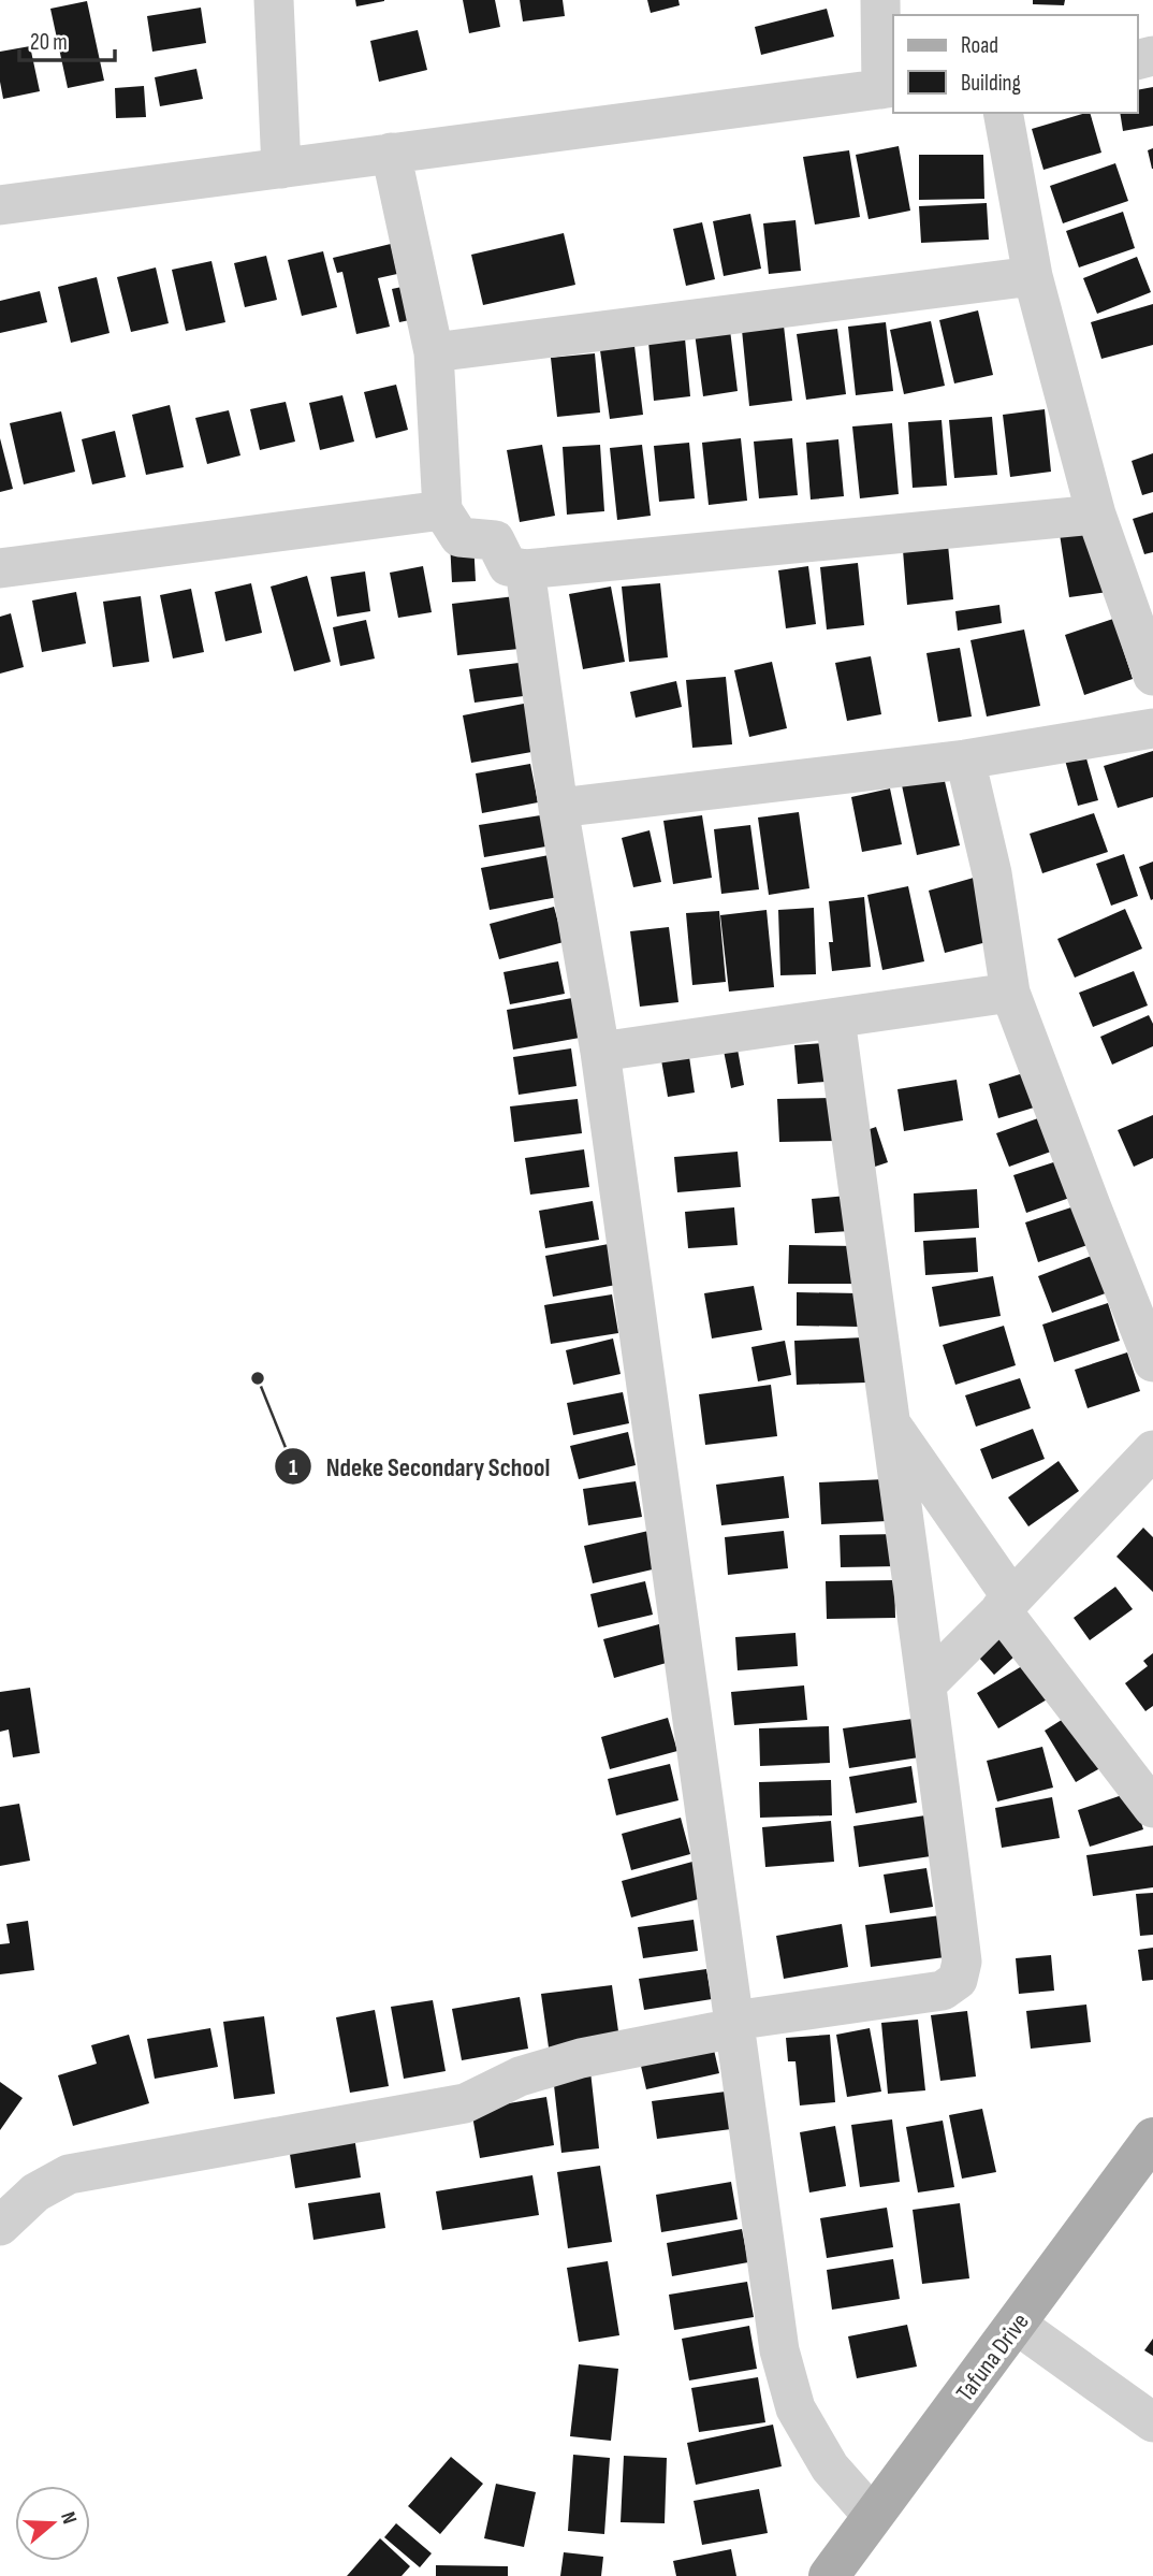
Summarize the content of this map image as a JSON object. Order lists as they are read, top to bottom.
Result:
{
  "streets": {
    "main road": ["Tafuna Drive"]
  },
  "places": ["Ndeke Secondary School"],
  "legend": ["Road", "Building"],
  "scale_bar": "20 m",
  "north": "right"
}
